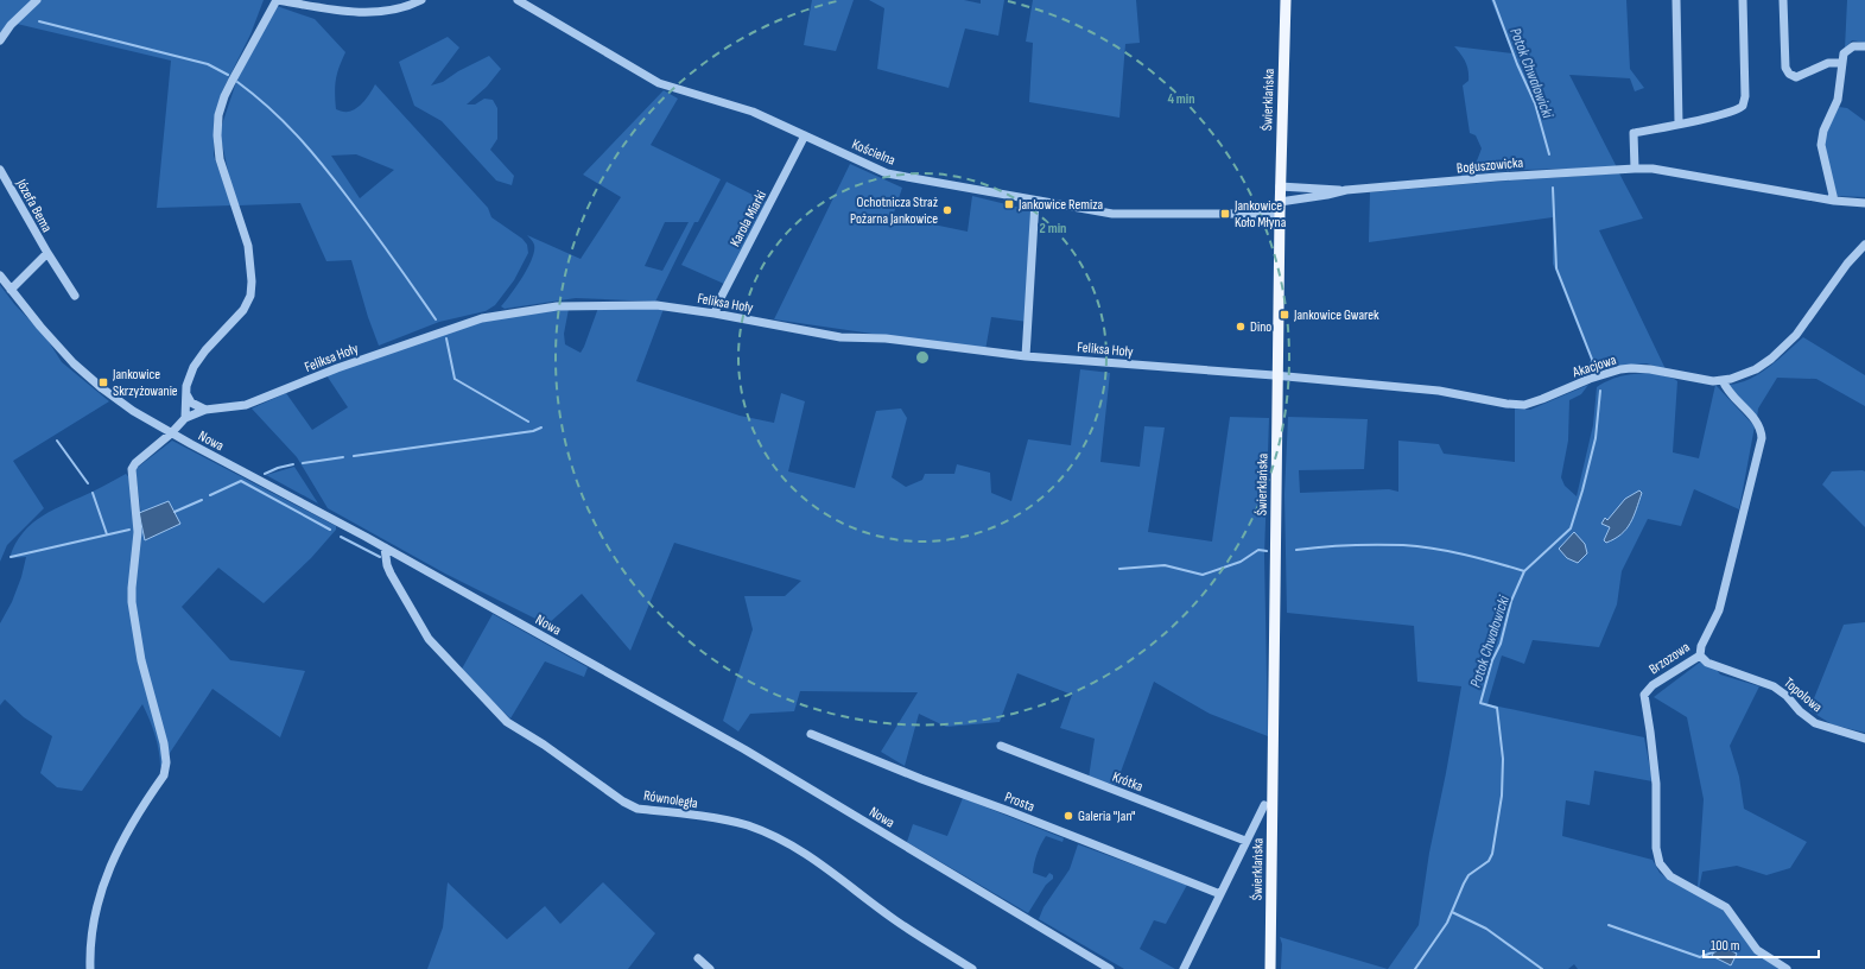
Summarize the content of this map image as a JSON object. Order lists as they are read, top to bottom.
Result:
{
  "streets": {
    "main road": ["Świerklańska"],
    "street": [
      "Kościelna",
      "Boguszowicka",
      "Józefa Bema",
      "Karola Miarki",
      "Feliksa Hoły",
      "Akacjowa",
      "Nowa",
      "Brzozowa",
      "Topolowa",
      "Krótka",
      "Równoległa",
      "Prosta"
    ]
  },
  "crossings": [
    ["Świerklańska", "Kościelna"],
    ["Świerklańska", "Boguszowicka"],
    ["Świerklańska", "Feliksa Hoły"],
    ["Świerklańska", "Akacjowa"],
    ["Kościelna", "Karola Miarki"],
    ["Józefa Bema", "Nowa"],
    ["Karola Miarki", "Feliksa Hoły"],
    ["Feliksa Hoły", "Akacjowa"],
    ["Akacjowa", "Brzozowa"],
    ["Nowa", "Równoległa"],
    ["Brzozowa", "Topolowa"]
  ],
  "water": ["Potok Chwałowicki"],
  "places": {
    "transit": [
      "Jankowice Remiza",
      "Jankowice Koło Młyna",
      "Jankowice Gwarek",
      "Jankowice Skrzyżowanie"
    ],
    "other": ["Ochotnicza Straż Pożarna Jankowice", "Dino", "Galeria \"Jan\""]
  },
  "scale_bar": "100 m",
  "rings": ["4 min", "2 min"]
}
